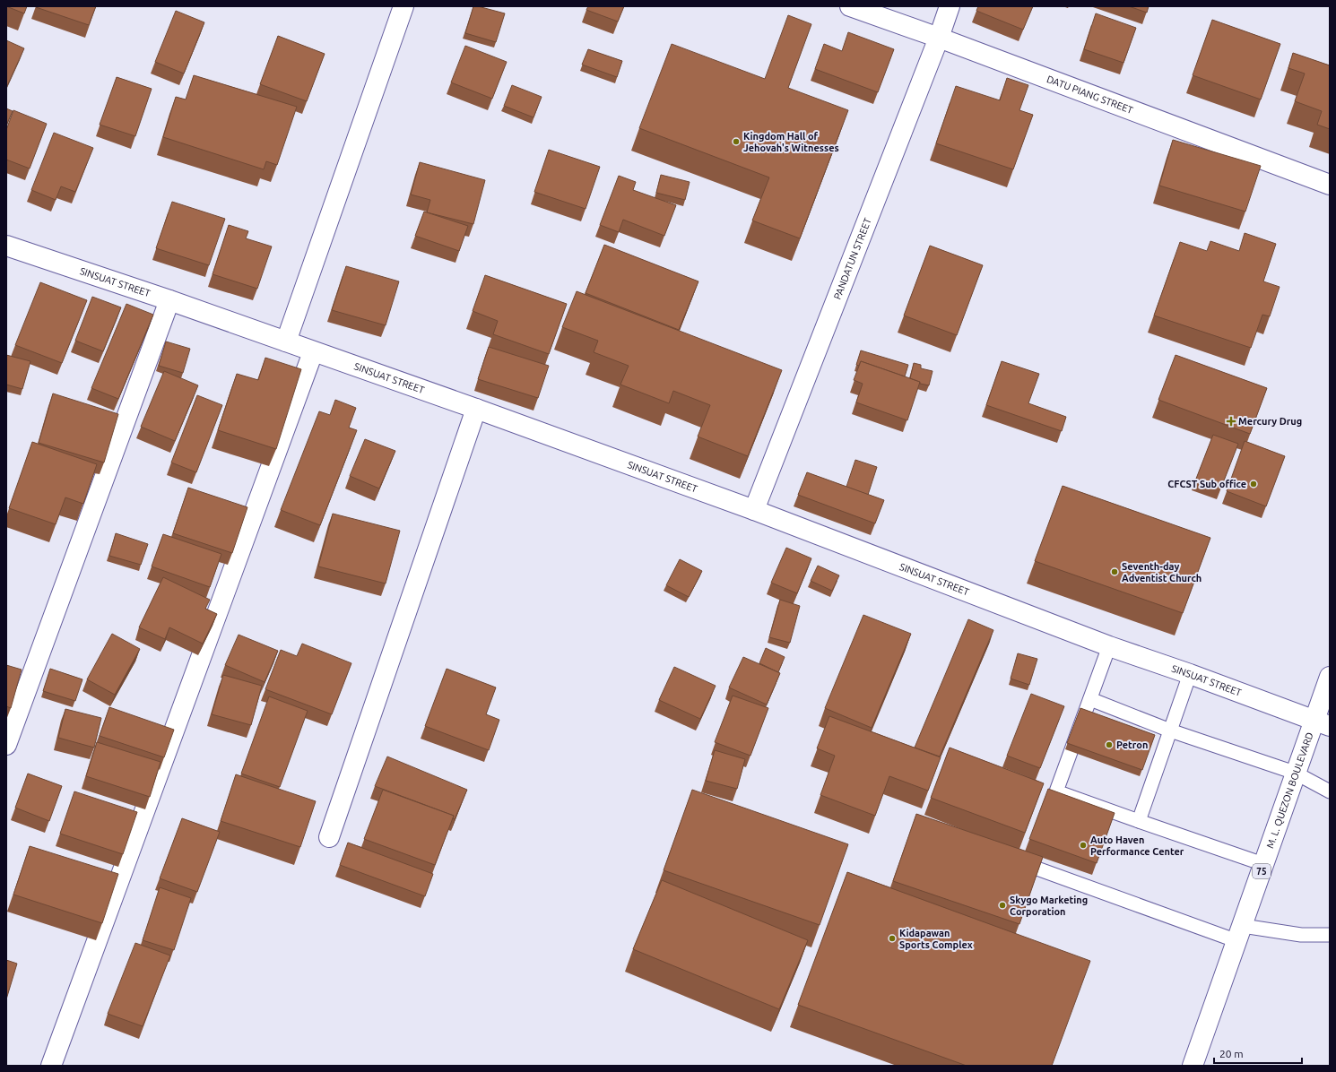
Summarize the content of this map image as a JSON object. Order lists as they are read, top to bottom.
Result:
{
  "streets": {
    "main road": [
      "DATU PIANG STREET",
      "PANDATUN STREET",
      "SINSUAT STREET",
      "M. L. QUEZON BOULEVARD",
      "75"
    ]
  },
  "crossings": [
    ["DATU PIANG STREET", "PANDATUN STREET"],
    ["PANDATUN STREET", "SINSUAT STREET"],
    ["SINSUAT STREET", "M. L. QUEZON BOULEVARD"]
  ],
  "places": {
    "other": [
      "Kingdom Hall of Jehovah's Witnesses",
      "CFCST Sub office",
      "Seventh-day Adventist Church",
      "Petron",
      "Auto Haven Performance Center",
      "Skygo Marketing Corporation",
      "Kidapawan Sports Complex"
    ],
    "health": ["Mercury Drug"]
  },
  "scale_bar": "20 m"
}
